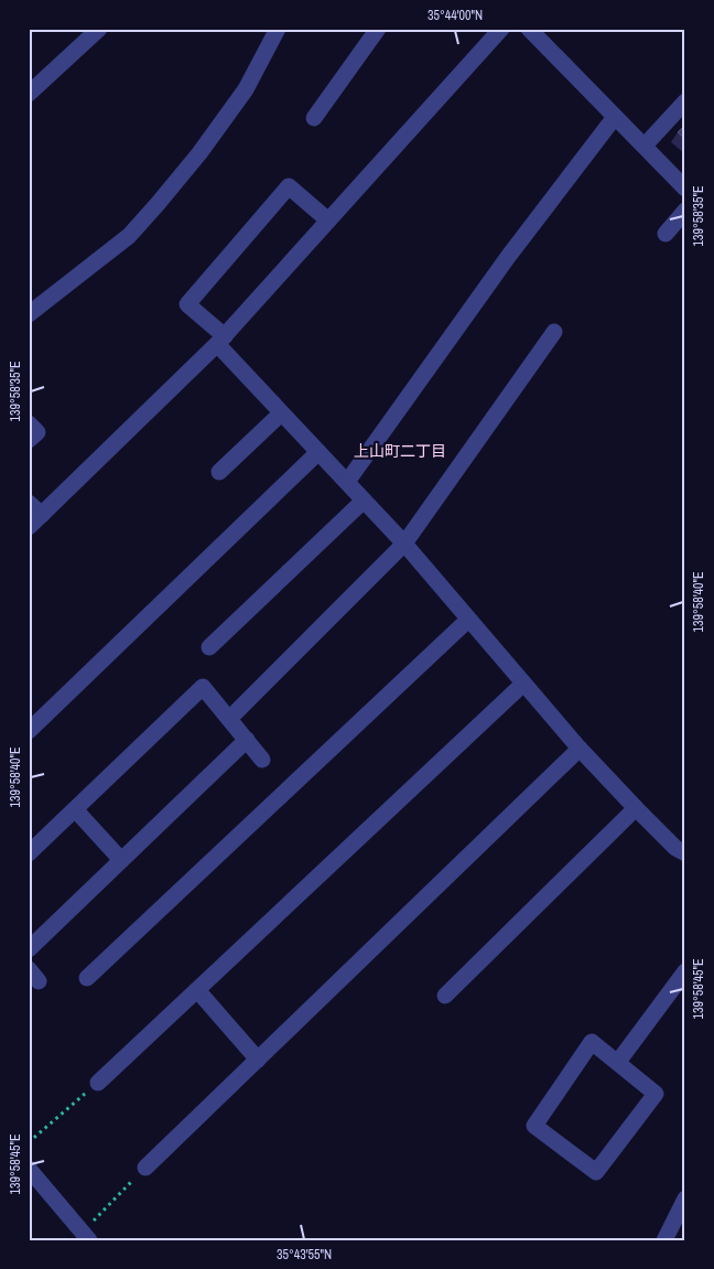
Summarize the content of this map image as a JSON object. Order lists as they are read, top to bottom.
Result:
{
  "districts": ["上山町二丁目"],
  "coordinates": [
    "35°44'00\"N",
    "139°58'35\"E",
    "139°58'40\"E",
    "139°58'45\"E",
    "35°43'55\"N"
  ]
}
